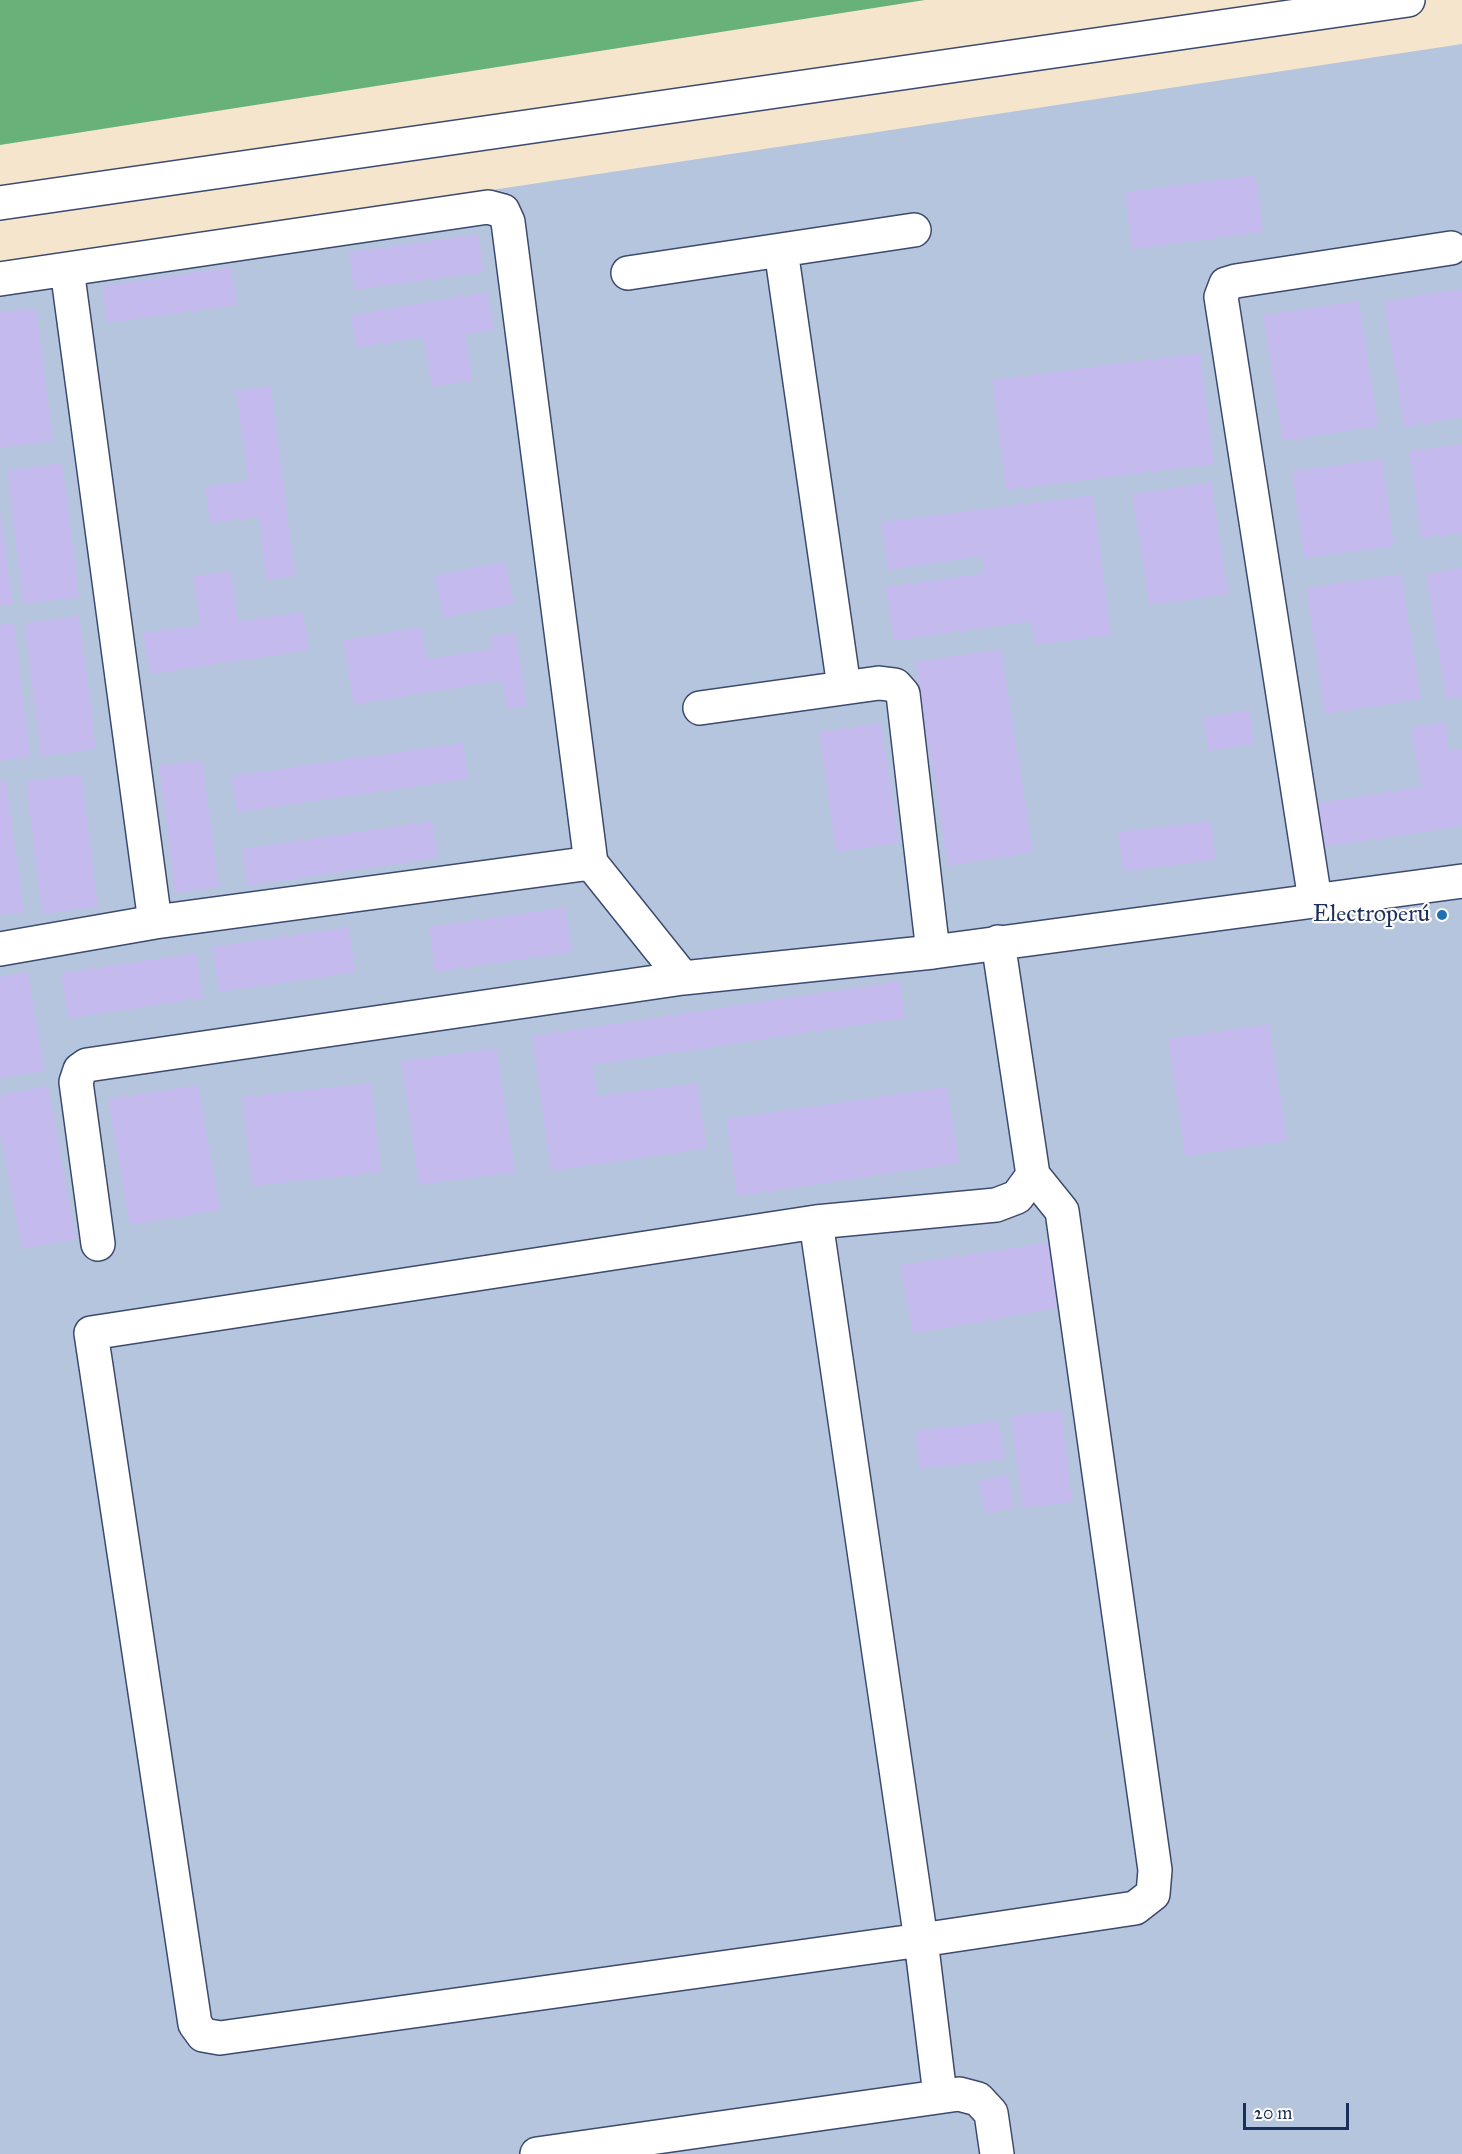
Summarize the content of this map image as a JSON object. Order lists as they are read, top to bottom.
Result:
{
  "places": ["Electroperú"],
  "scale_bar": "20 m"
}
